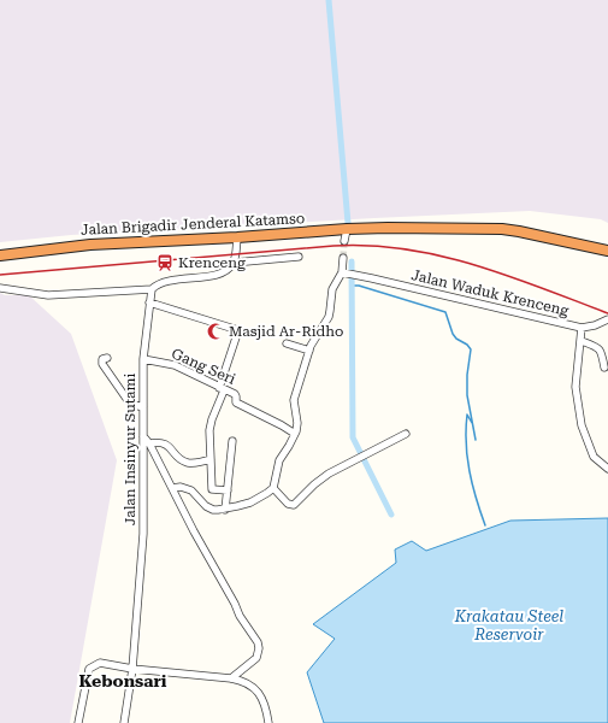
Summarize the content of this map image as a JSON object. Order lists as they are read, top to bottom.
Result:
{
  "streets": {
    "highway": ["Jalan Brigadir Jenderal Katamso"],
    "street": ["Jalan Waduk Krenceng", "Gang Seri", "Jalan Insinyur Sutami"]
  },
  "crossings": [
    ["Gang Seri", "Jalan Insinyur Sutami"]
  ],
  "districts": ["Kebonsari"],
  "water": ["Krakatau Steel Reservoir"],
  "places": {
    "station": ["Krenceng"],
    "mosque": ["Masjid Ar-Ridho"]
  }
}
